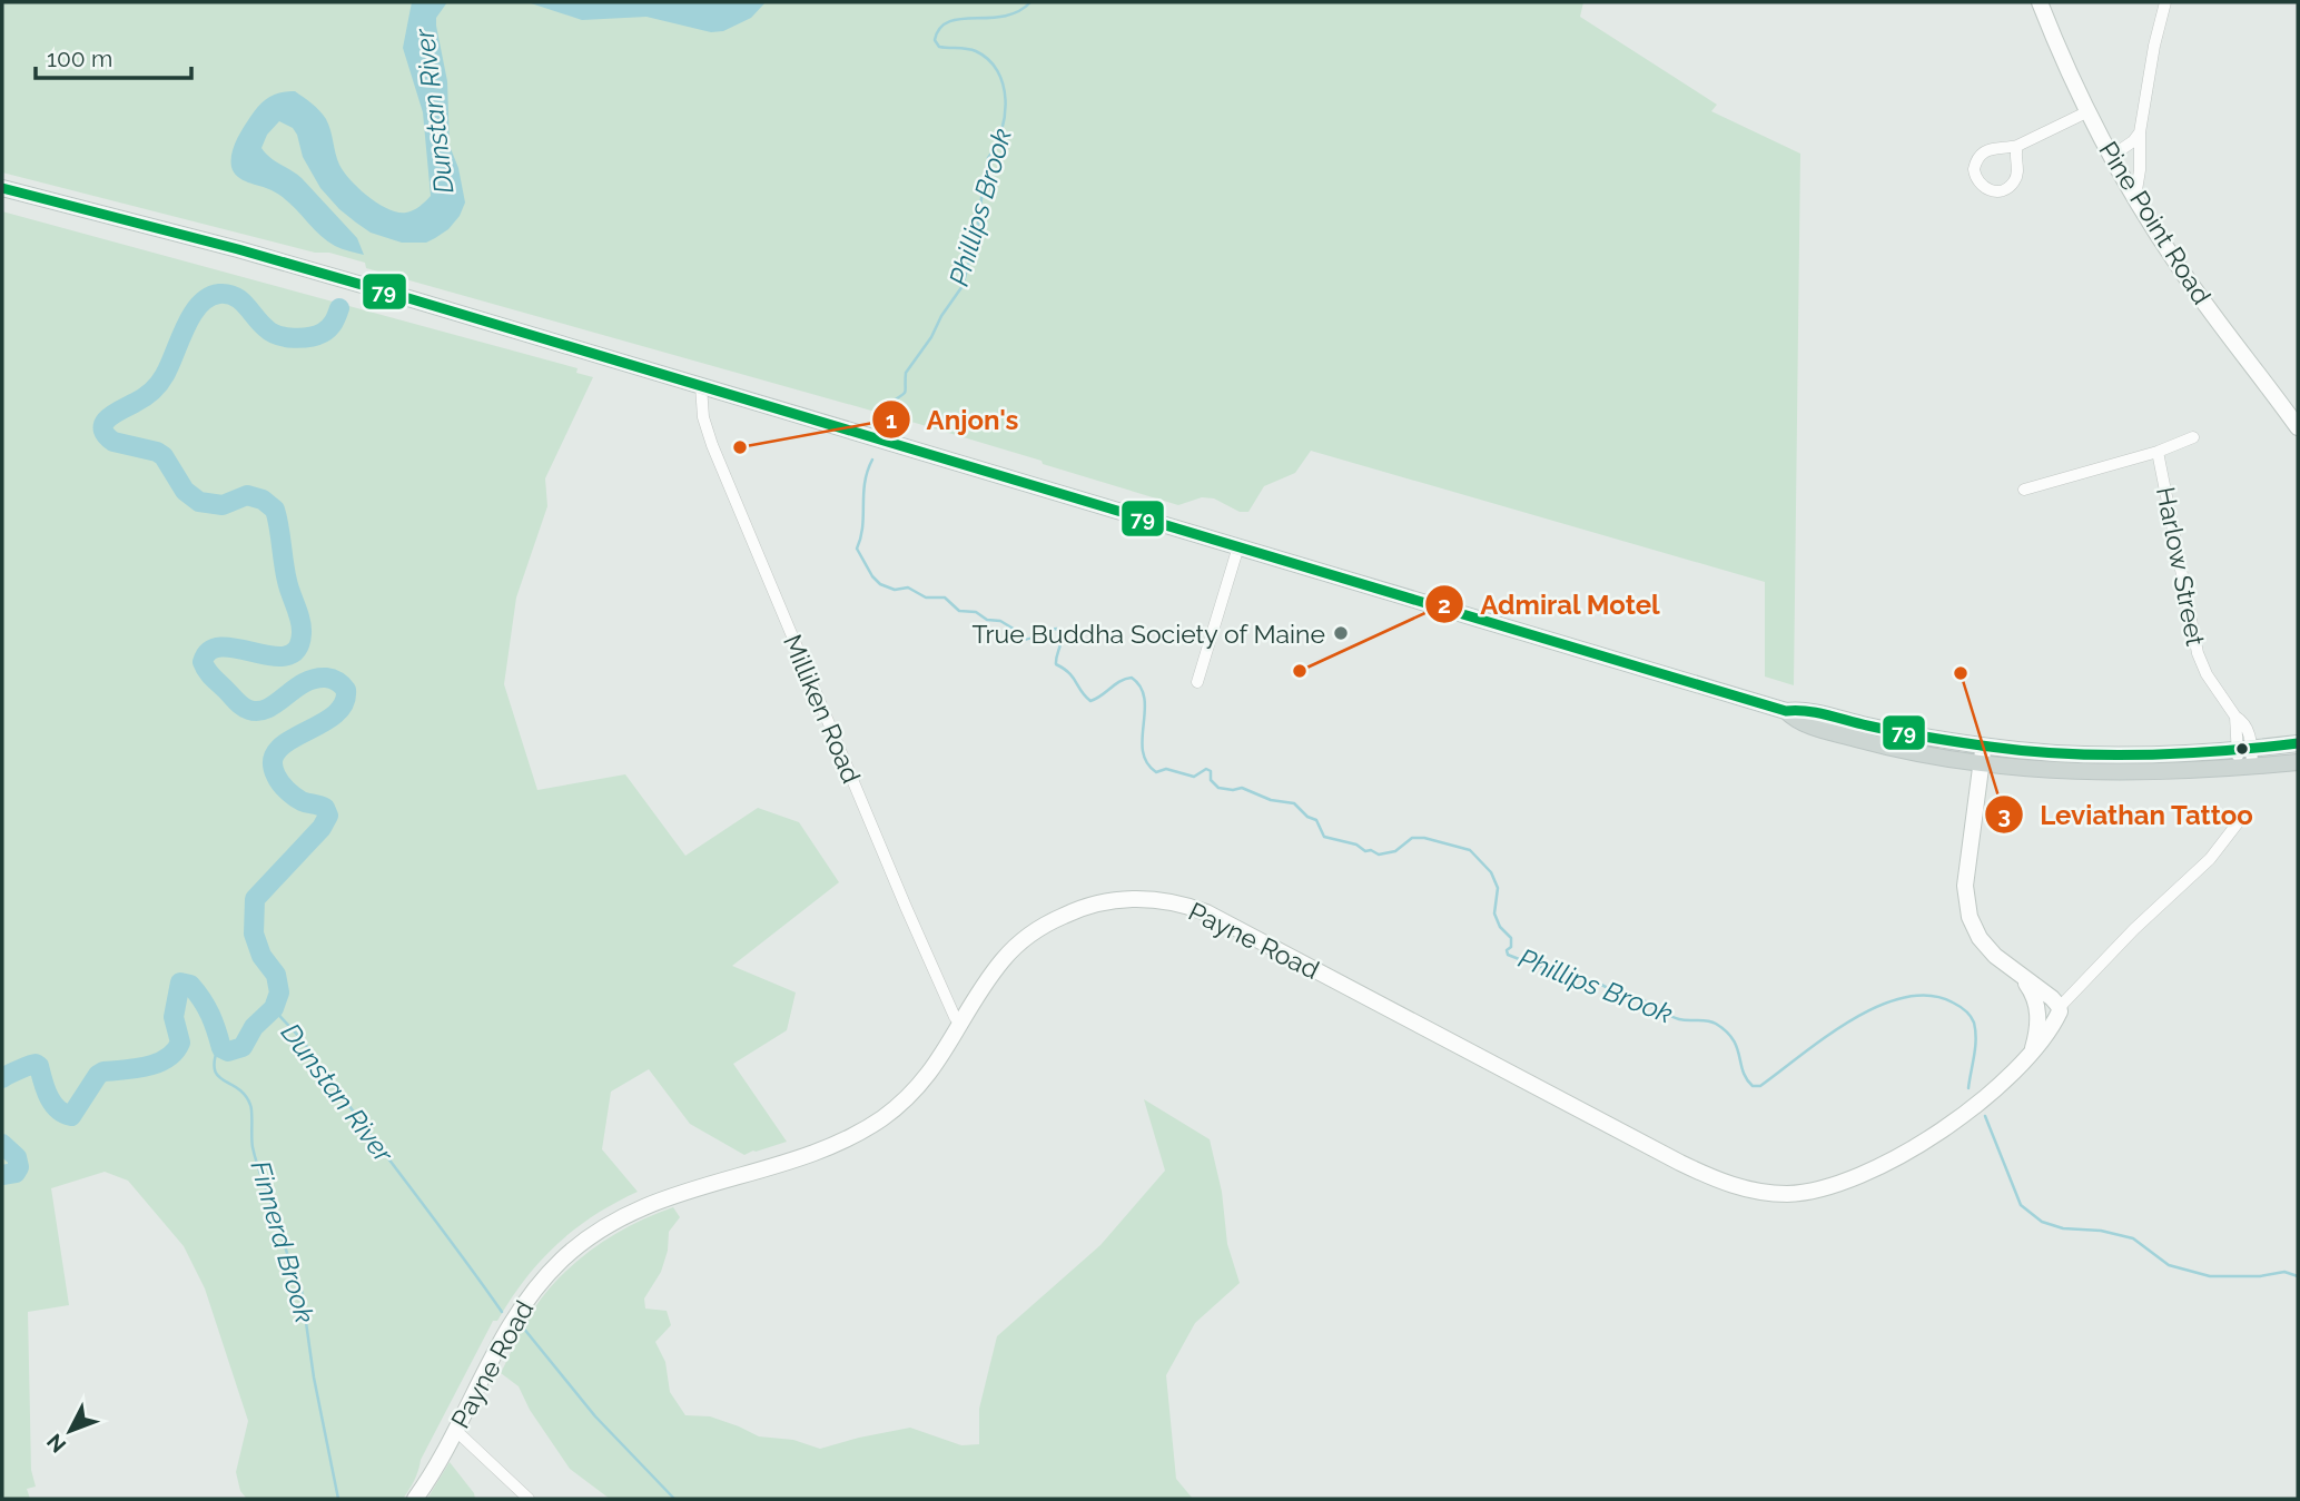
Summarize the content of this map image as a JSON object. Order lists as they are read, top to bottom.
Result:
{
  "streets": {
    "main road": ["Pine Point Road", "Payne Road"],
    "street": ["Harlow Street", "Milliken Road"]
  },
  "crossings": [
    ["Milliken Road", "Payne Road"]
  ],
  "water": ["Dunstan River", "Phillips Brook", "Finnerd Brook"],
  "places": [
    "Anjon's",
    "True Buddha Society of Maine",
    "Admiral Motel",
    "Leviathan Tattoo"
  ],
  "lines": ["transit line 79"],
  "scale_bar": "100 m",
  "north": "bottom left"
}
